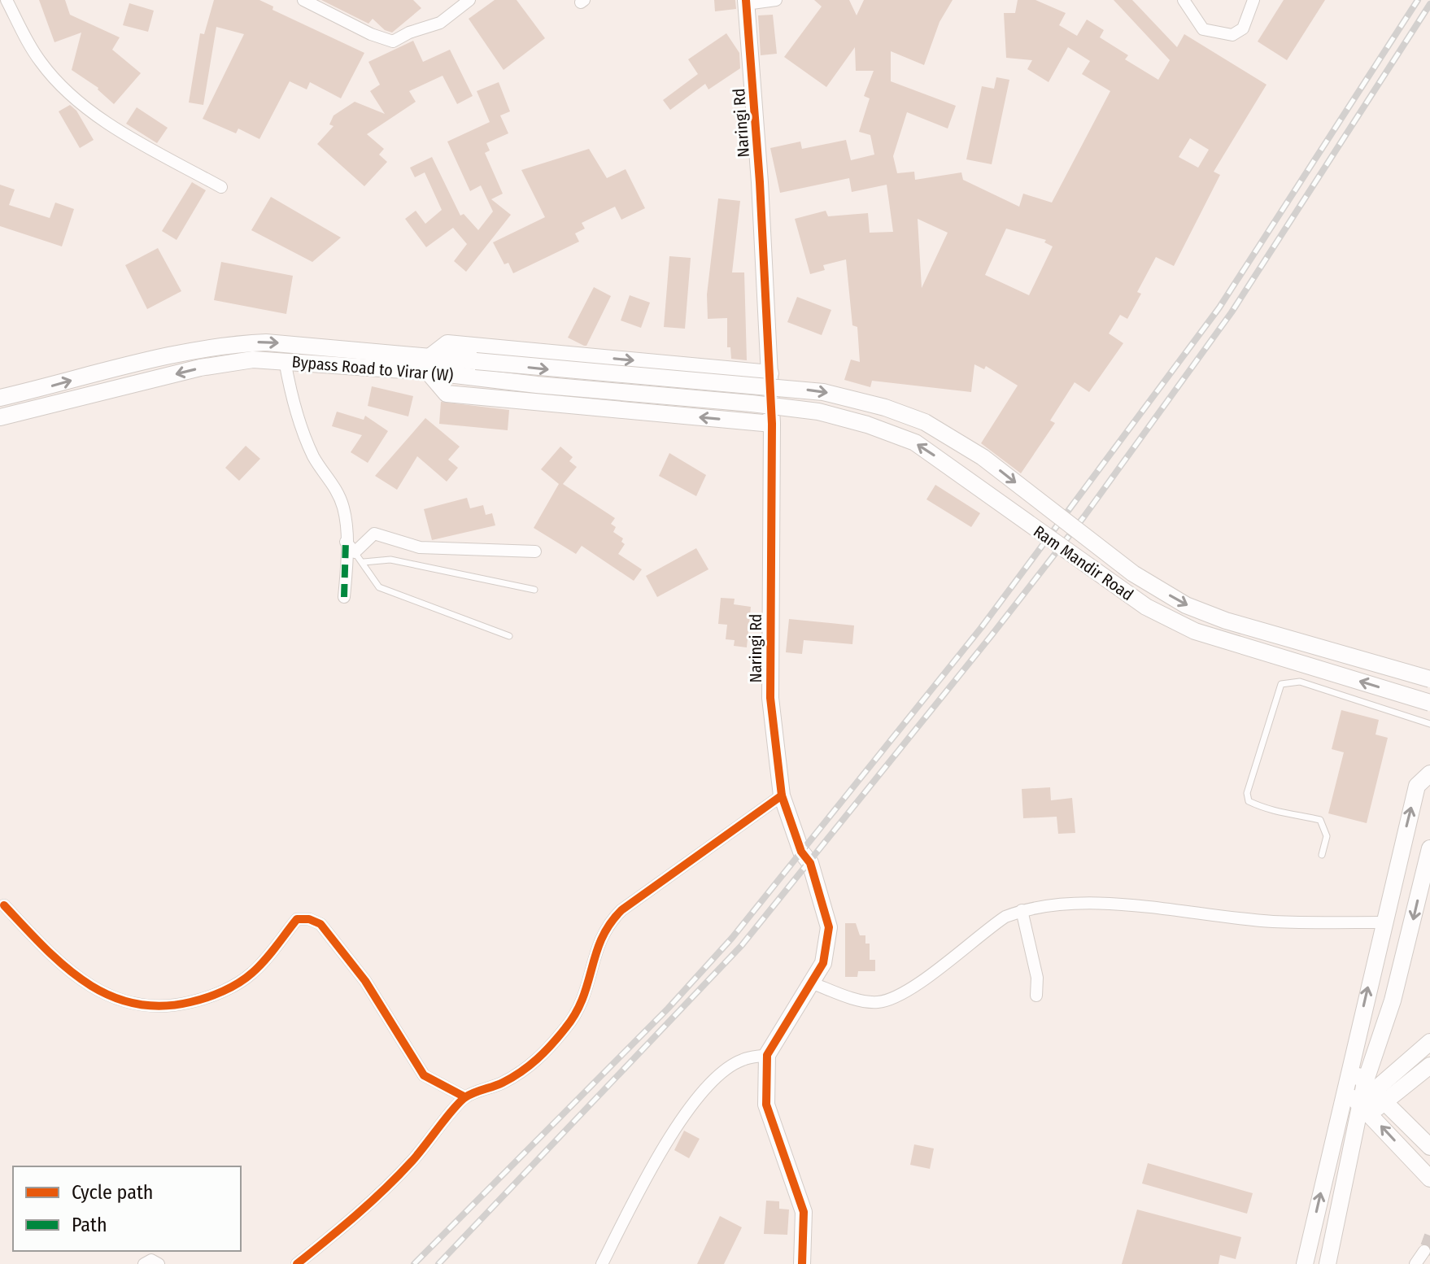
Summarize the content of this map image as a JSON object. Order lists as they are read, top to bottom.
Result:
{
  "streets": {
    "street": ["Naringi Rd", "Bypass Road to Virar (W)", "Ram Mandir Road"]
  },
  "crossings": [
    ["Bypass Road to Virar (W)", "Ram Mandir Road"]
  ],
  "legend": ["Cycle path", "Path"]
}
